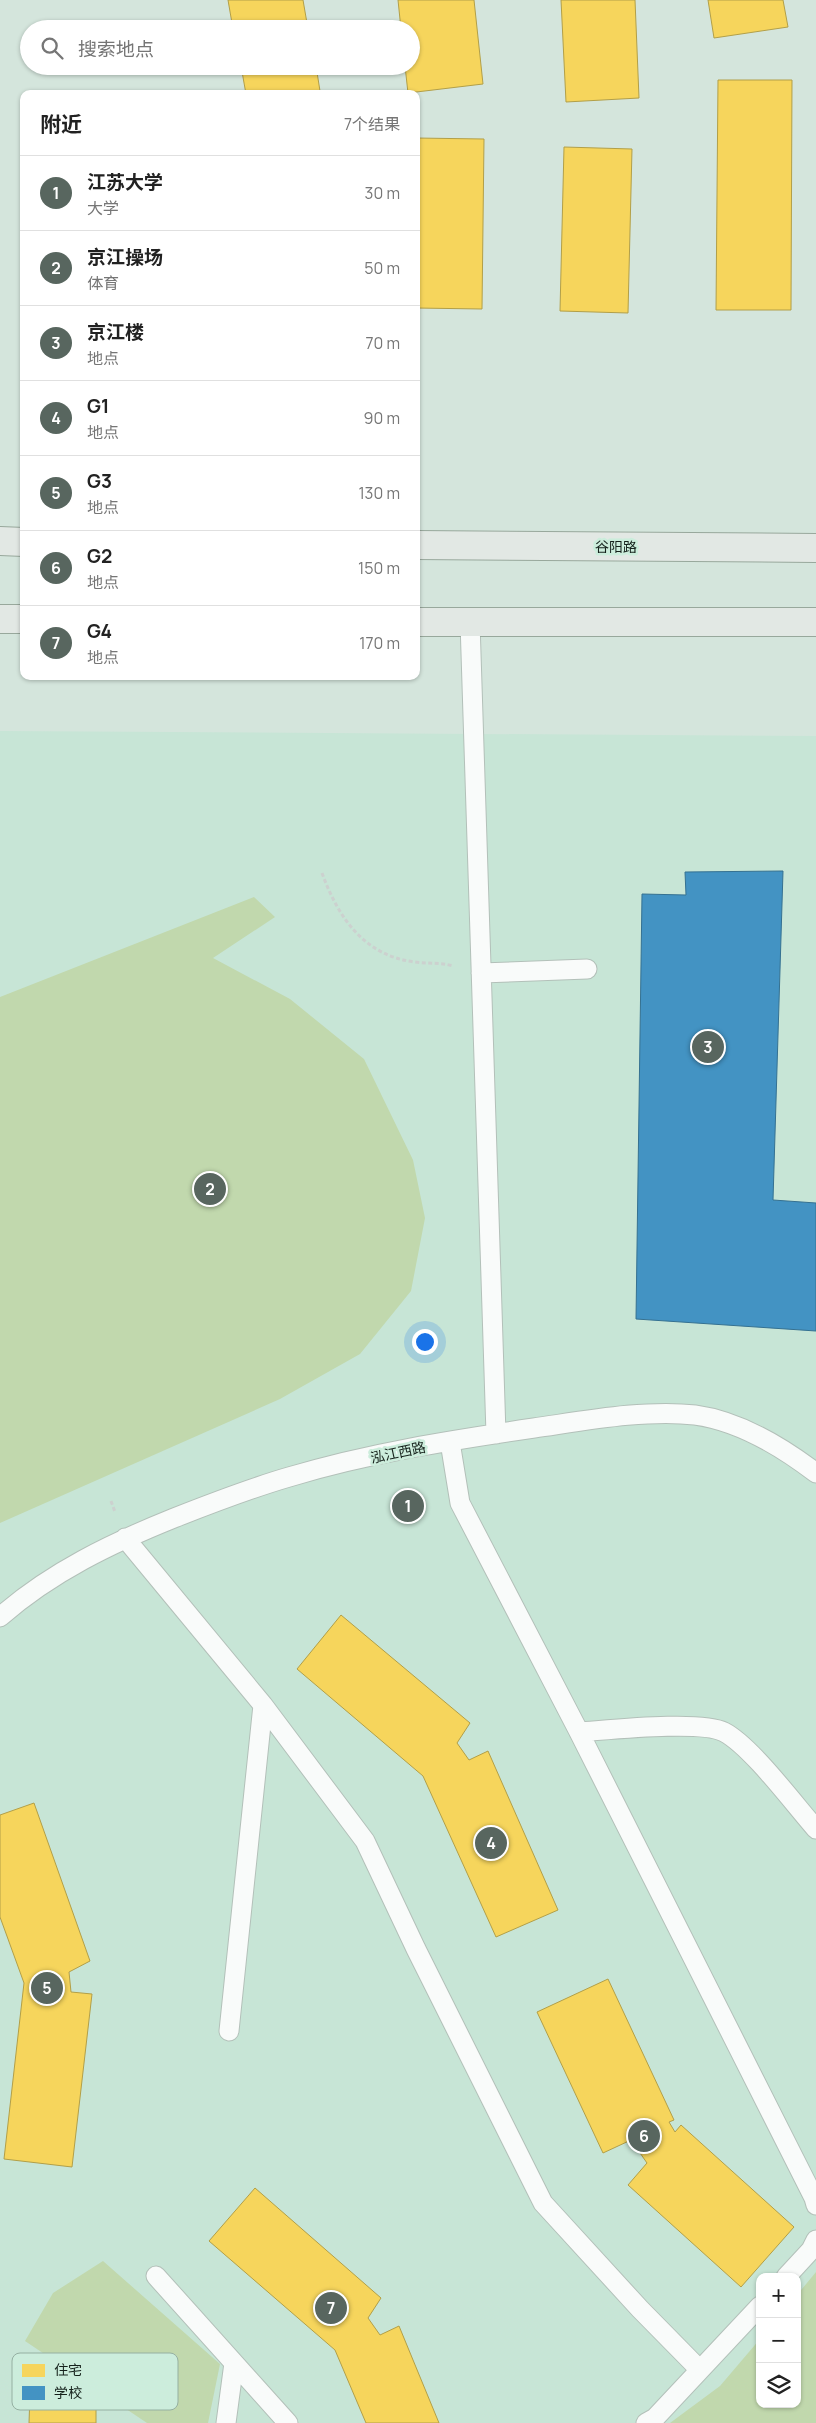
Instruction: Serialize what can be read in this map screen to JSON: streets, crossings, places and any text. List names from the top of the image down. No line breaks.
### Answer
{"streets":{"main road":["谷阳路"],"lane":["泓江西路"]},"legend":["住宅","学校"],"page":{"search":"搜索地点","heading":["附近","7个结果"],"list":[{"mark":"1","name":"江苏大学","note":"大学","value":"30 m"},{"mark":"2","name":"京江操场","note":"体育","value":"50 m"},{"mark":"3","name":"京江楼","note":"地点","value":"70 m"},{"mark":"4","name":"G1","note":"地点","value":"90 m"},{"mark":"5","name":"G3","note":"地点","value":"130 m"},{"mark":"6","name":"G2","note":"地点","value":"150 m"},{"mark":"7","name":"G4","note":"地点","value":"170 m"}],"pins":["3","2","1","4","5","6","7"],"map_buttons":["+","−"]}}
